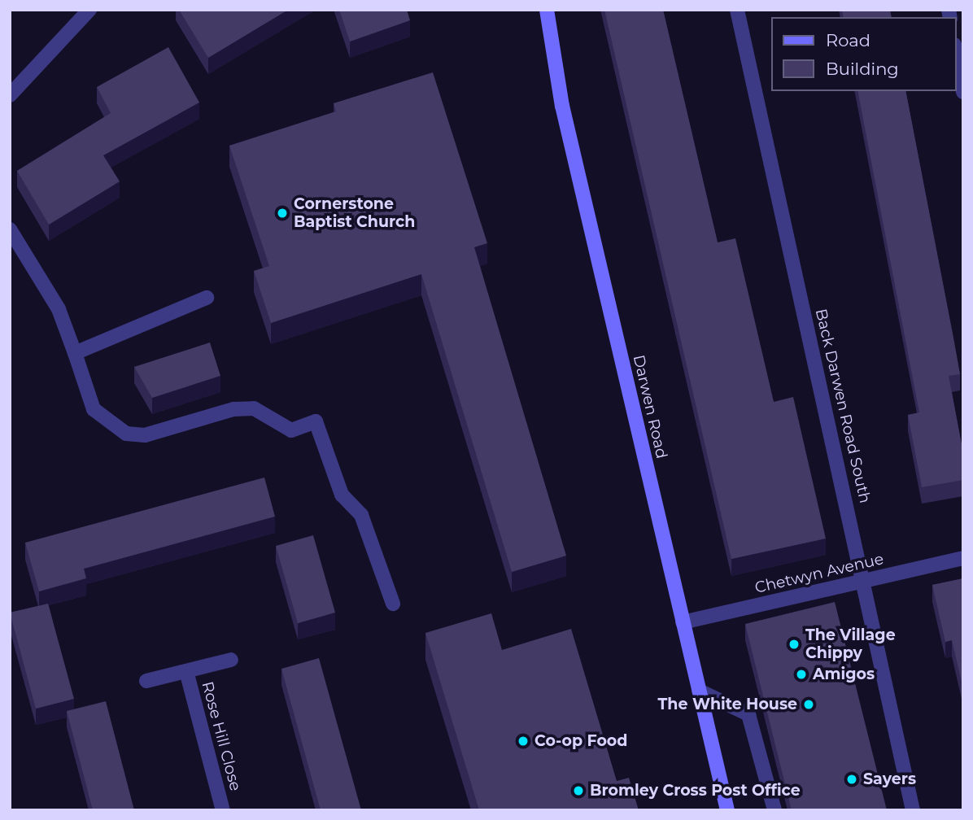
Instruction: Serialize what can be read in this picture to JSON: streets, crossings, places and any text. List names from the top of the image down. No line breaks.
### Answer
{"streets":{"main road":["Darwen Road"],"street":["Back Darwen Road South","Chetwyn Avenue","Rose Hill Close"]},"crossings":[["Back Darwen Road South","Chetwyn Avenue"],["Darwen Road","Chetwyn Avenue"]],"places":["Cornerstone Baptist Church","The Village Chippy","Amigos","The White House","Co-op Food","Sayers","Bromley Cross Post Office"],"legend":["Road","Building"]}
